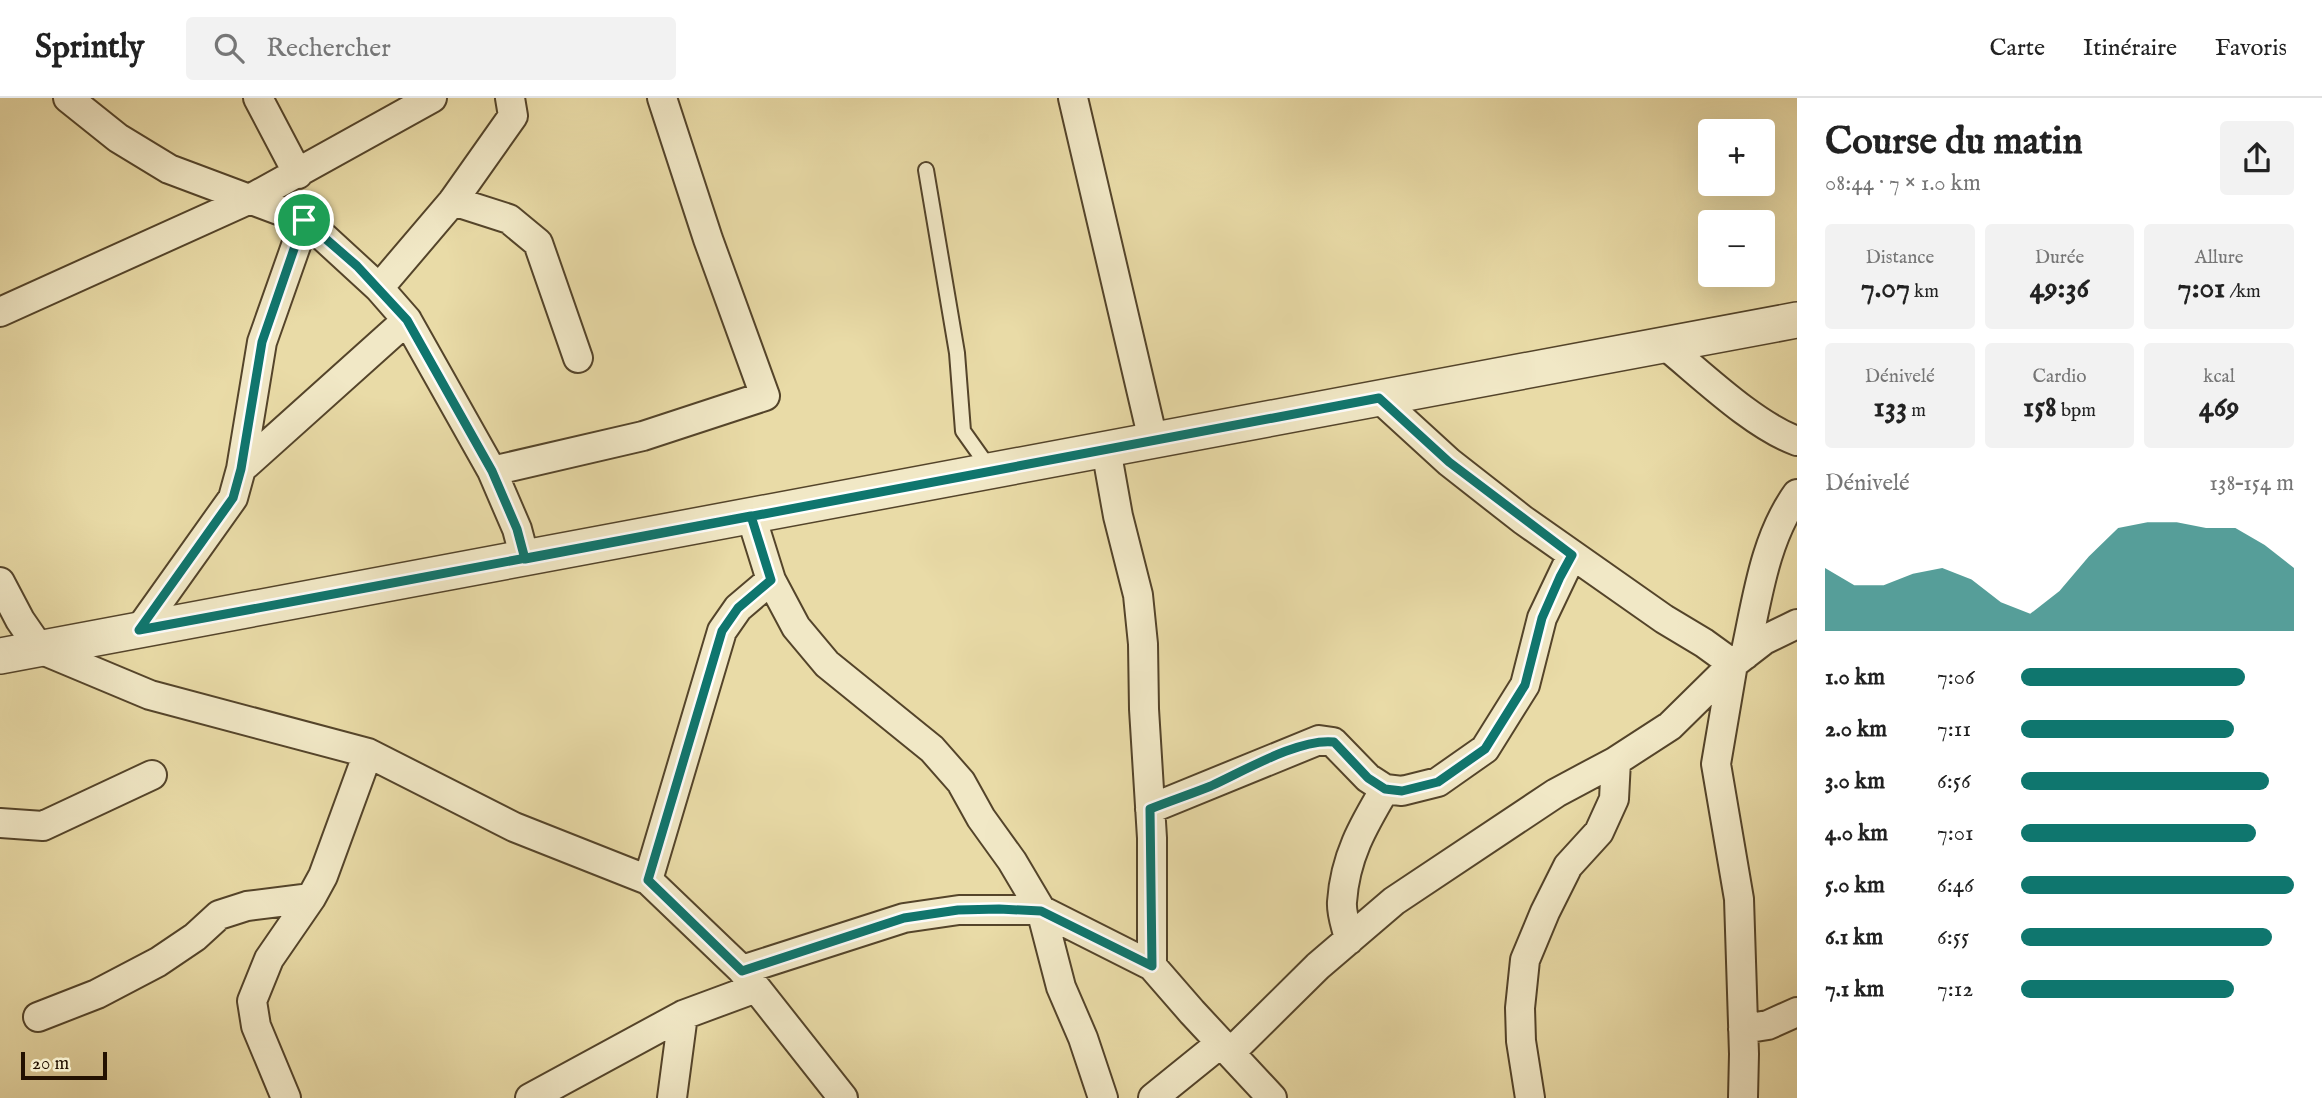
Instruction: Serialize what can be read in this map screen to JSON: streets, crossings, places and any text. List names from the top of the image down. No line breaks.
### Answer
{"scale_bar":"20 m","page":{"header":"Sprintly","search":"Rechercher","nav":["Carte","Itinéraire","Favoris"],"heading":["Course du matin","08:44 · 7 × 1.0 km"],"map_buttons":["+","−"],"stats":[["Distance","7.07 km"],["Durée","49:36"],["Allure","7:01 /km"],["Dénivelé","133 m"],["Cardio","158 bpm"],["kcal","469"]],"chart":["Dénivelé","138–154 m"],"list":[{"name":"1.0 km","note":"7:06"},{"name":"2.0 km","note":"7:11"},{"name":"3.0 km","note":"6:56"},{"name":"4.0 km","note":"7:01"},{"name":"5.0 km","note":"6:46"},{"name":"6.1 km","note":"6:55"},{"name":"7.1 km","note":"7:12"}],"scale":"20 m"}}
